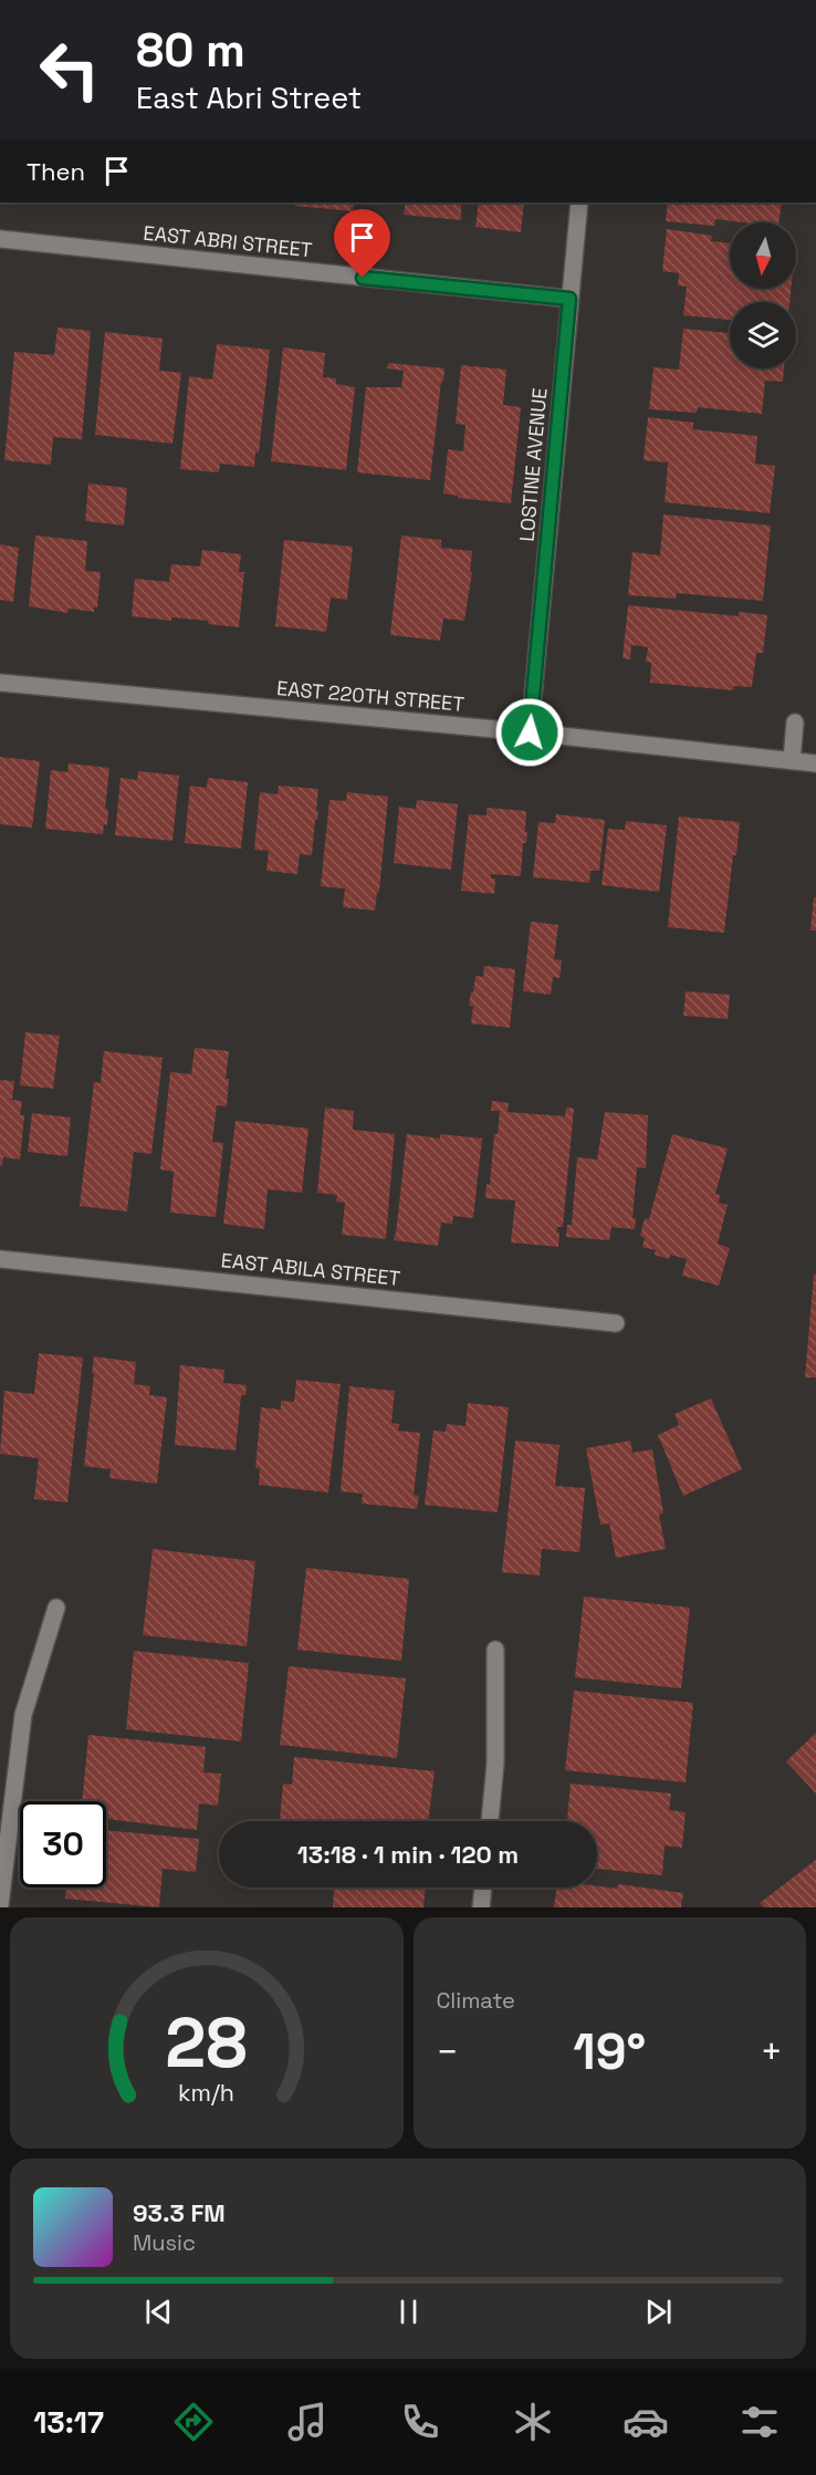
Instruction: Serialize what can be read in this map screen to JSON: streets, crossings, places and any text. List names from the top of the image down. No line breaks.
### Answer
{"streets":{"street":["EAST ABRI STREET","LOSTINE AVENUE","EAST 220TH STREET","EAST ABILA STREET"]},"crossings":[["EAST ABRI STREET","LOSTINE AVENUE"],["LOSTINE AVENUE","EAST 220TH STREET"]],"north":"bottom","page":{"turn":["80 m","East Abri Street"],"then":"Then","limit":"30","trip":"13:18 · 1 min · 120 m","tile":"Climate","heat":["−","19°","+"],"song":["93.3 FM","Music"],"tabs":"13:17","gauge":["28","km/h"]}}
